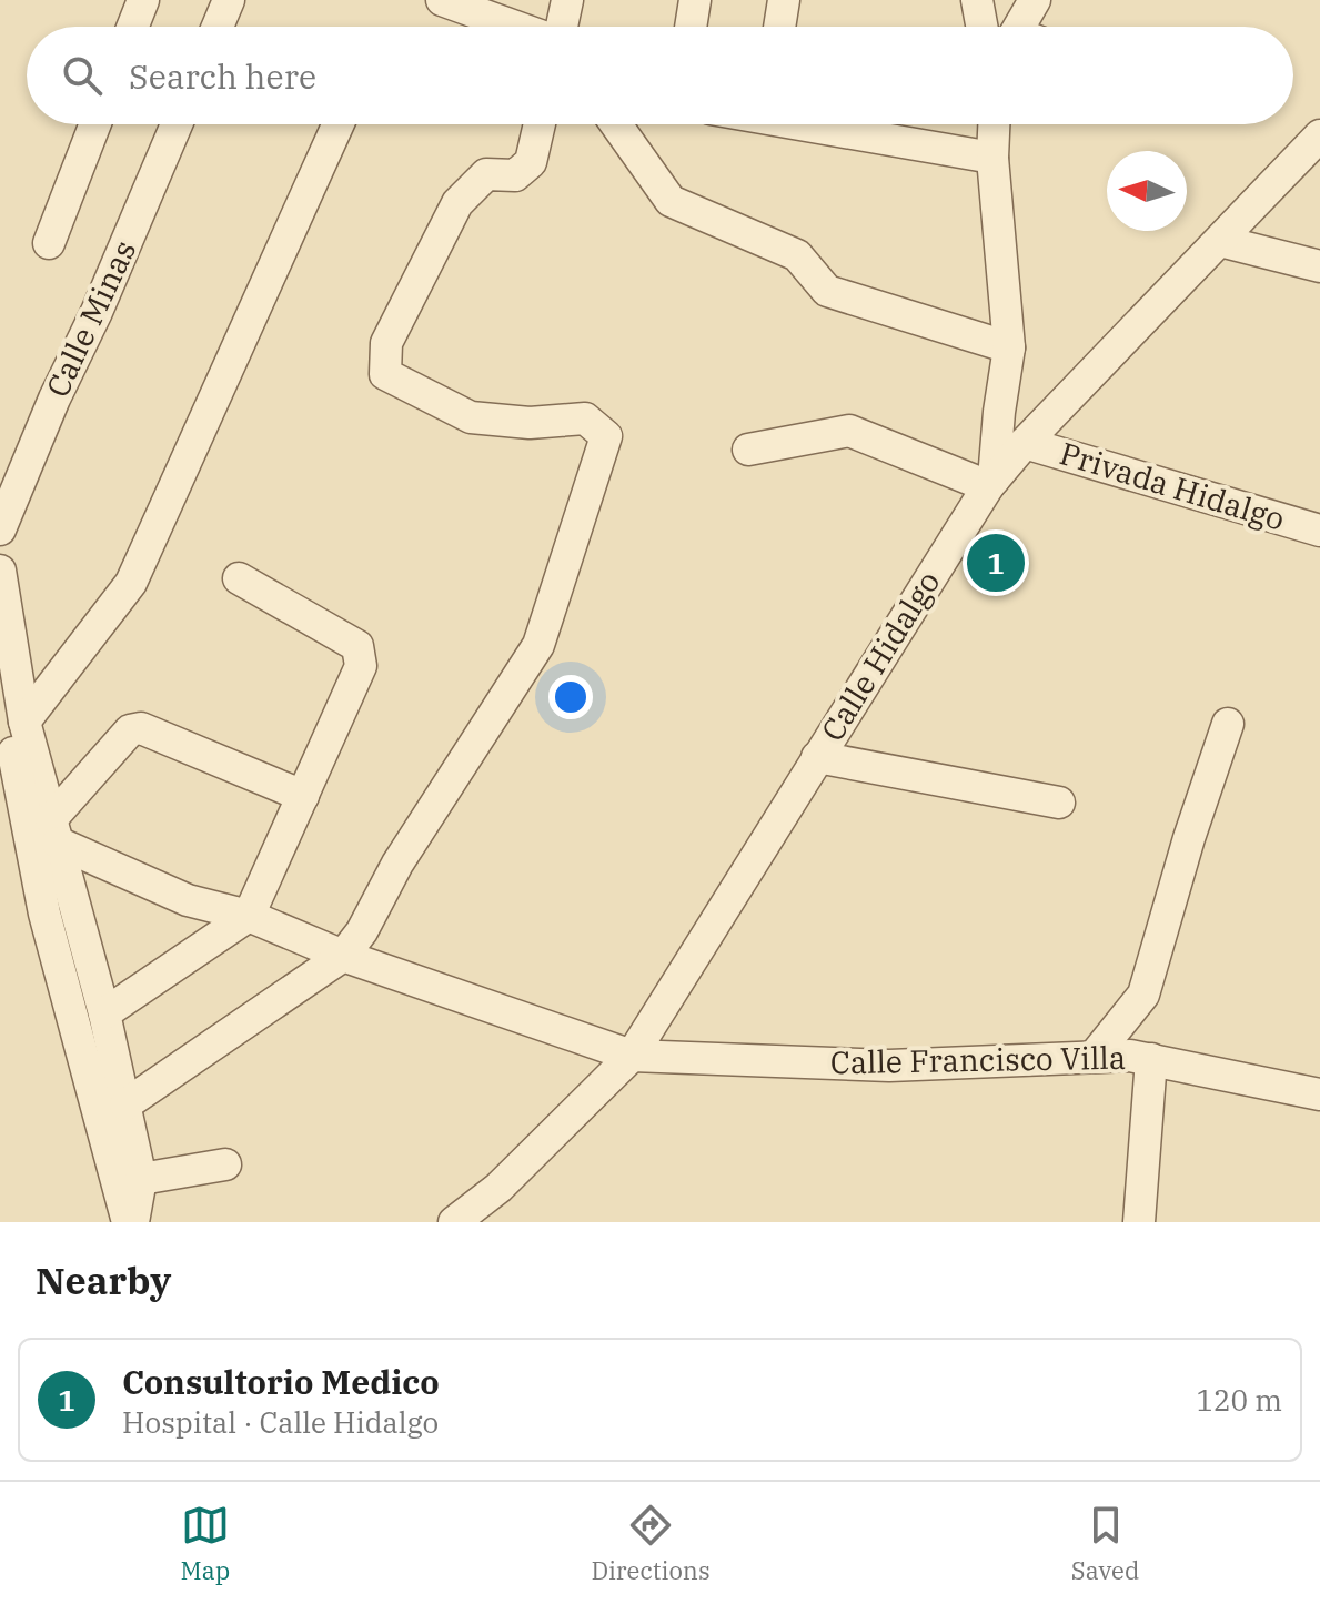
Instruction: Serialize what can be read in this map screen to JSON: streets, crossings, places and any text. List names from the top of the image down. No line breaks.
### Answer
{"streets":{"street":["Calle Minas","Privada Hidalgo","Calle Hidalgo","Calle Francisco Villa"]},"crossings":[["Privada Hidalgo","Calle Hidalgo"],["Calle Hidalgo","Calle Francisco Villa"]],"north":"left","page":{"search":"Search here","pins":"1","heading":"Nearby","list":[{"mark":"1","name":"Consultorio Medico","note":"Hospital · Calle Hidalgo","value":"120 m"}],"nav":["Map","Directions","Saved"]}}
